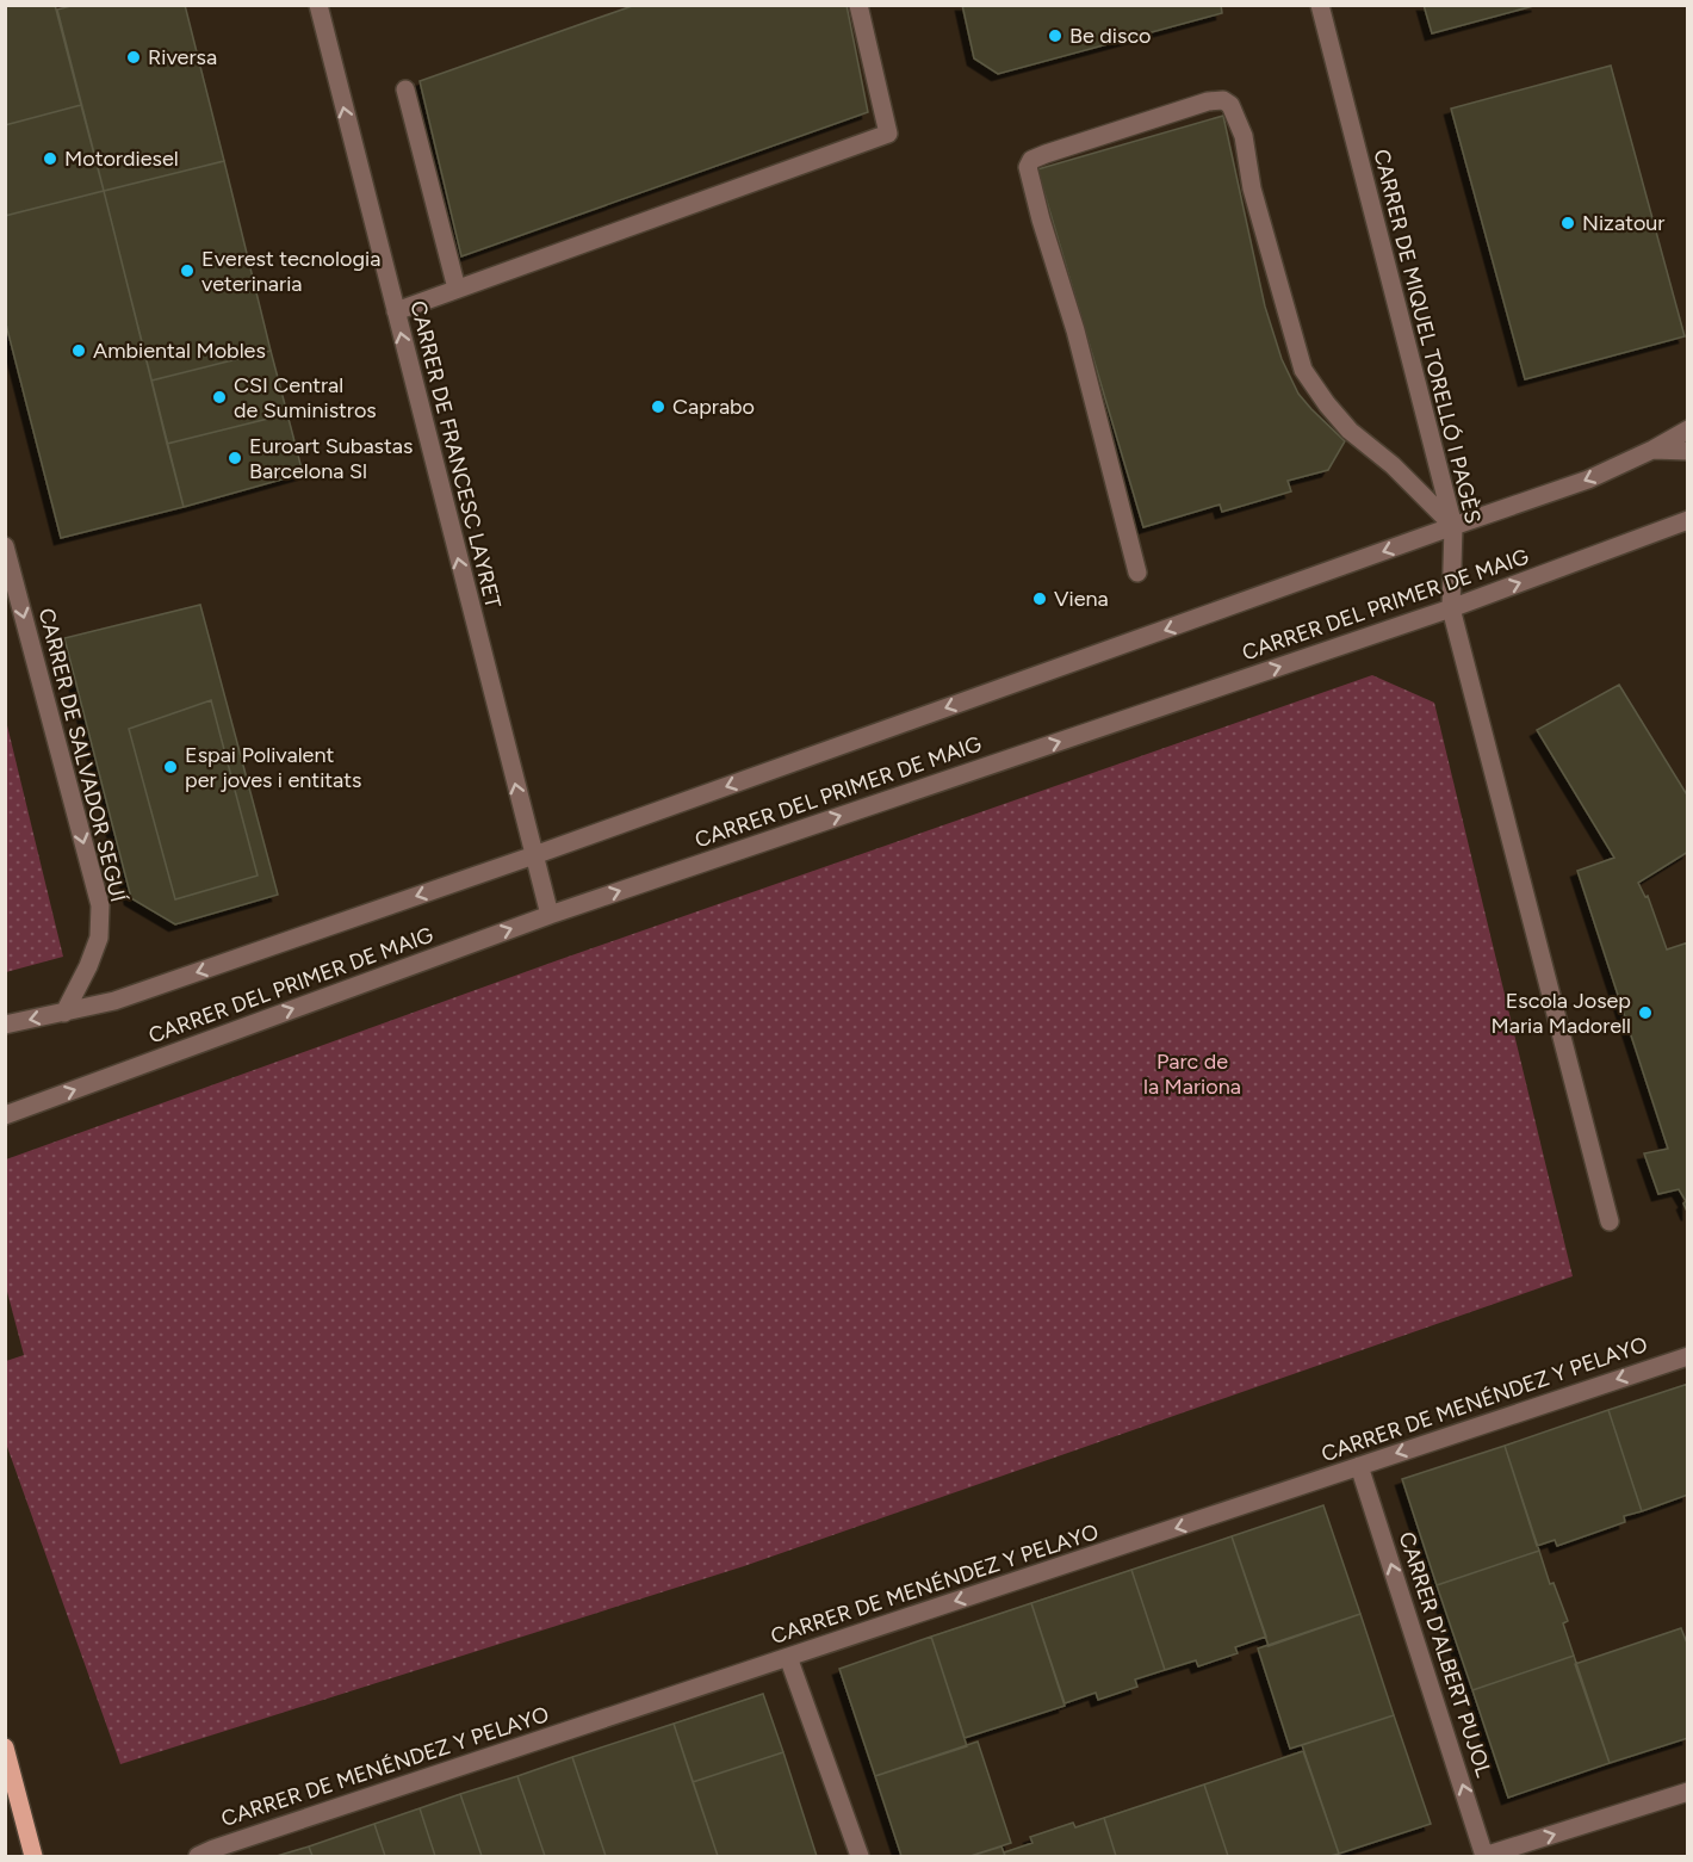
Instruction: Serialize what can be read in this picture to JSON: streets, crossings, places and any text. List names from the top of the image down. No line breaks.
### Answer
{"streets":{"street":["CARRER DE MIQUEL TORELLÓ I PAGÈS","CARRER DE FRANCESC LAYRET","CARRER DEL PRIMER DE MAIG","CARRER DE SALVADOR SEGUÍ","CARRER DE MENÉNDEZ Y PELAYO","CARRER D'ALBERT PUJOL"]},"crossings":[["CARRER DE MIQUEL TORELLÓ I PAGÈS","CARRER DEL PRIMER DE MAIG"],["CARRER DE FRANCESC LAYRET","CARRER DEL PRIMER DE MAIG"],["CARRER DEL PRIMER DE MAIG","CARRER DE SALVADOR SEGUÍ"],["CARRER DE MENÉNDEZ Y PELAYO","CARRER D'ALBERT PUJOL"]],"one_way":["CARRER DE FRANCESC LAYRET","CARRER DE SALVADOR SEGUÍ","CARRER DE MENÉNDEZ Y PELAYO","CARRER D'ALBERT PUJOL"],"parks":["Parc de la Mariona"],"places":["Be disco","Riversa","Motordiesel","Nizatour","Everest tecnologia veterinaria","Ambiental Mobles","CSI Central de Suministros","Caprabo","Euroart Subastas Barcelona Sl","Viena","Espai Polivalent per joves i entitats","Escola Josep Maria Madorell"]}
